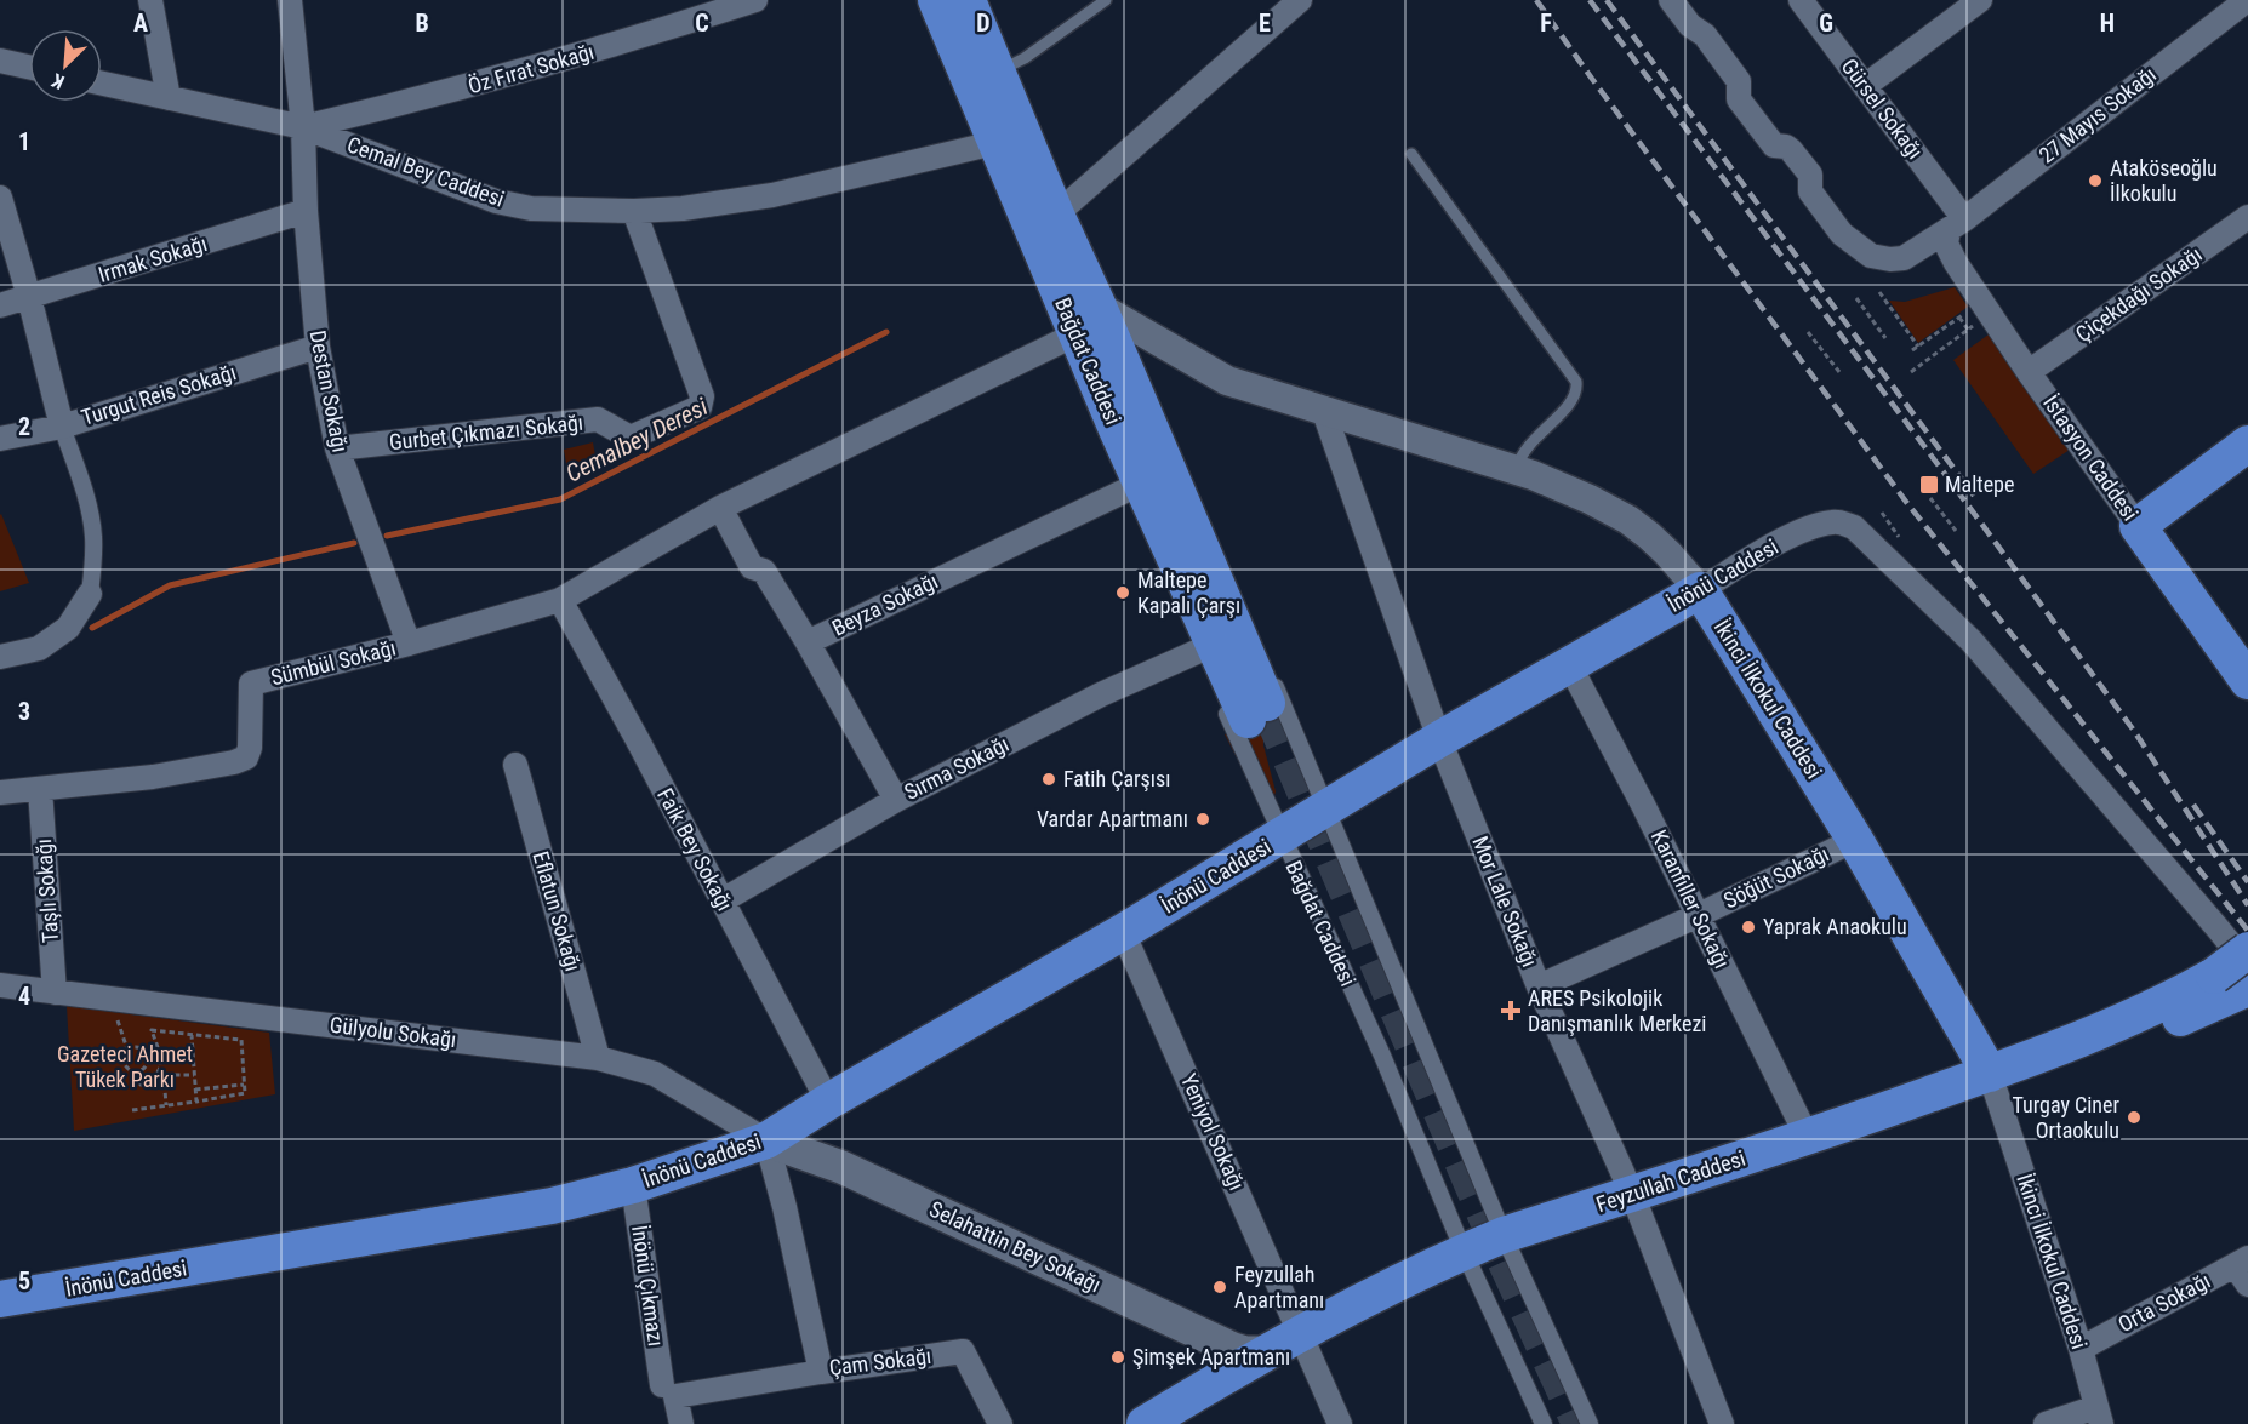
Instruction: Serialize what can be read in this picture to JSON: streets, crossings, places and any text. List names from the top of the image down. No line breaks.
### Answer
{"streets":{"main road":["Bağdat Caddesi","İstasyon Caddesi","İnönü Caddesi","İkinci İlkokul Caddesi","Feyzullah Caddesi","Selahattin Bey Sokağı"],"street":["Öz Fırat Sokağı","Gürsel Sokağı","27 Mayıs Sokağı","Cemal Bey Caddesi","Irmak Sokağı","Çiçekdağı Sokağı","Destan Sokağı","Turgut Reis Sokağı","Gurbet Çıkmazı Sokağı","Beyza Sokağı","Sümbül Sokağı","Sırma Sokağı","Faik Bey Sokağı","Söğüt Sokağı","Taşlı Sokağı","Karanfiller Sokağı","Mor Lale Sokağı","Eflatun Sokağı","Gülyolu Sokağı","Yeniyol Sokağı","İnönü Çıkmazı","Orta Sokağı","Çam Sokağı"]},"crossings":[["Öz Fırat Sokağı","Cemal Bey Caddesi"],["Öz Fırat Sokağı","Destan Sokağı"],["Gürsel Sokağı","27 Mayıs Sokağı"],["Gürsel Sokağı","İstasyon Caddesi"],["27 Mayıs Sokağı","İstasyon Caddesi"],["Cemal Bey Caddesi","Bağdat Caddesi"],["Cemal Bey Caddesi","Destan Sokağı"],["Cemal Bey Caddesi","Gurbet Çıkmazı Sokağı"],["Irmak Sokağı","Destan Sokağı"],["Çiçekdağı Sokağı","İstasyon Caddesi"],["Bağdat Caddesi","İnönü Caddesi"],["Bağdat Caddesi","Beyza Sokağı"],["Bağdat Caddesi","Sümbül Sokağı"],["Bağdat Caddesi","İkinci İlkokul Caddesi"],["Bağdat Caddesi","Sırma Sokağı"],["Bağdat Caddesi","Feyzullah Caddesi"],["Destan Sokağı","Turgut Reis Sokağı"],["Destan Sokağı","Gurbet Çıkmazı Sokağı"],["Destan Sokağı","Sümbül Sokağı"],["İnönü Caddesi","İkinci İlkokul Caddesi"],["İnönü Caddesi","Faik Bey Sokağı"],["İnönü Caddesi","Karanfiller Sokağı"],["İnönü Caddesi","Mor Lale Sokağı"],["İnönü Caddesi","Gülyolu Sokağı"],["İnönü Caddesi","Yeniyol Sokağı"],["İnönü Caddesi","Feyzullah Caddesi"],["İnönü Caddesi","Selahattin Bey Sokağı"],["İnönü Caddesi","İnönü Çıkmazı"],["İnönü Caddesi","Çam Sokağı"],["Beyza Sokağı","Sırma Sokağı"],["Sümbül Sokağı","Faik Bey Sokağı"],["Sümbül Sokağı","Taşlı Sokağı"],["İkinci İlkokul Caddesi","Söğüt Sokağı"],["İkinci İlkokul Caddesi","Mor Lale Sokağı"],["İkinci İlkokul Caddesi","Feyzullah Caddesi"],["İkinci İlkokul Caddesi","Orta Sokağı"],["Sırma Sokağı","Faik Bey Sokağı"],["Söğüt Sokağı","Karanfiller Sokağı"],["Söğüt Sokağı","Mor Lale Sokağı"],["Taşlı Sokağı","Gülyolu Sokağı"],["Karanfiller Sokağı","Feyzullah Caddesi"],["Mor Lale Sokağı","Feyzullah Caddesi"],["Eflatun Sokağı","Gülyolu Sokağı"],["Gülyolu Sokağı","Selahattin Bey Sokağı"],["Gülyolu Sokağı","Çam Sokağı"],["Yeniyol Sokağı","Feyzullah Caddesi"],["Feyzullah Caddesi","Selahattin Bey Sokağı"],["Selahattin Bey Sokağı","Çam Sokağı"]],"water":["Cemalbey Deresi"],"parks":["Gazeteci Ahmet Tükek Parkı"],"places":{"other":["Ataköseoğlu İlkokulu","Maltepe Kapalı Çarşı","Fatih Çarşısı","Vardar Apartmanı","Yaprak Anaokulu","Turgay Ciner Ortaokulu","Feyzullah Apartmanı","Şimşek Apartmanı"],"transit":["Maltepe"],"health":["ARES Psikolojik Danışmanlık Merkezi"]},"north":"bottom left","grid":{"columns":["A","B","C","D","E","F","G","H"],"rows":["1","2","3","4","5"]}}
